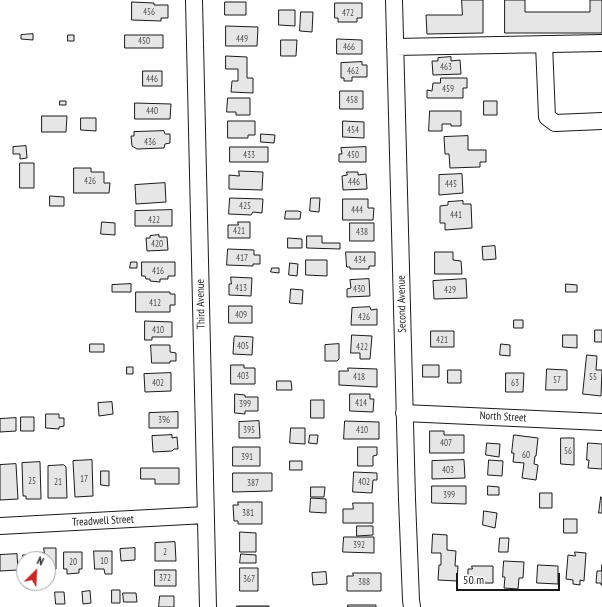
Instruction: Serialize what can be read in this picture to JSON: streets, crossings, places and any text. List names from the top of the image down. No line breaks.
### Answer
{"streets":{"street":["Third Avenue","Second Avenue","North Street","Treadwell Street"]},"crossings":[["Third Avenue","Treadwell Street"],["Second Avenue","North Street"]],"house_numbers":["456","472","449","450","466","463","462","446","459","458","440","454","436","433","450","426","446","445","425","444","441","422","421","438","420","417","434","416","413","430","429","412","409","426","410","421","405","422","403","418","55","57","402","63","414","399","396","395","410","407","56","60","391","403","17","25","21","402","387","399","381","392","2","10","20","372","367","388"],"scale_bar":"50 m","north":"top right"}
